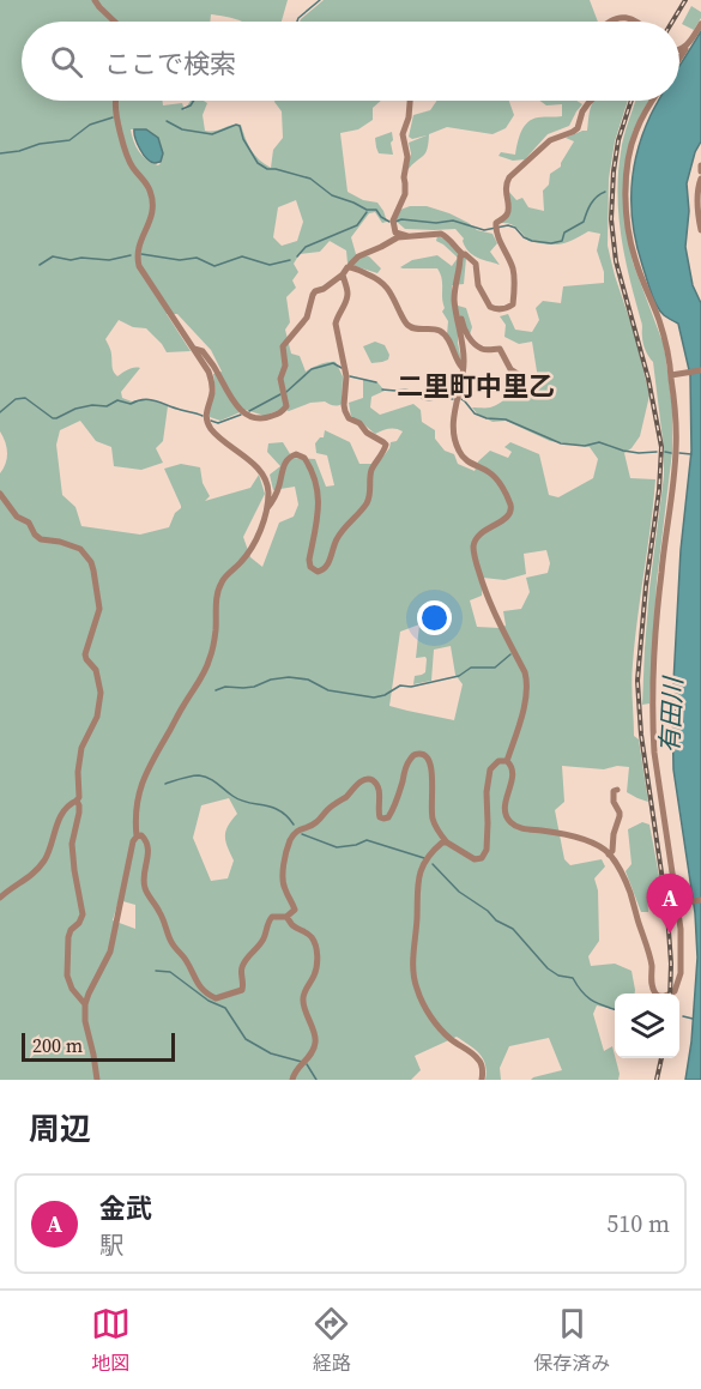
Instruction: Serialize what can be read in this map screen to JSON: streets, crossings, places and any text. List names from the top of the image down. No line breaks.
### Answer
{"districts":["二里町中里乙"],"water":["有田川"],"scale_bar":"200 m","page":{"search":"ここで検索","pins":"A","scale":"200 m","heading":"周辺","list":[{"mark":"A","name":"金武","note":"駅","value":"510 m"}],"nav":["地図","経路","保存済み"]}}
